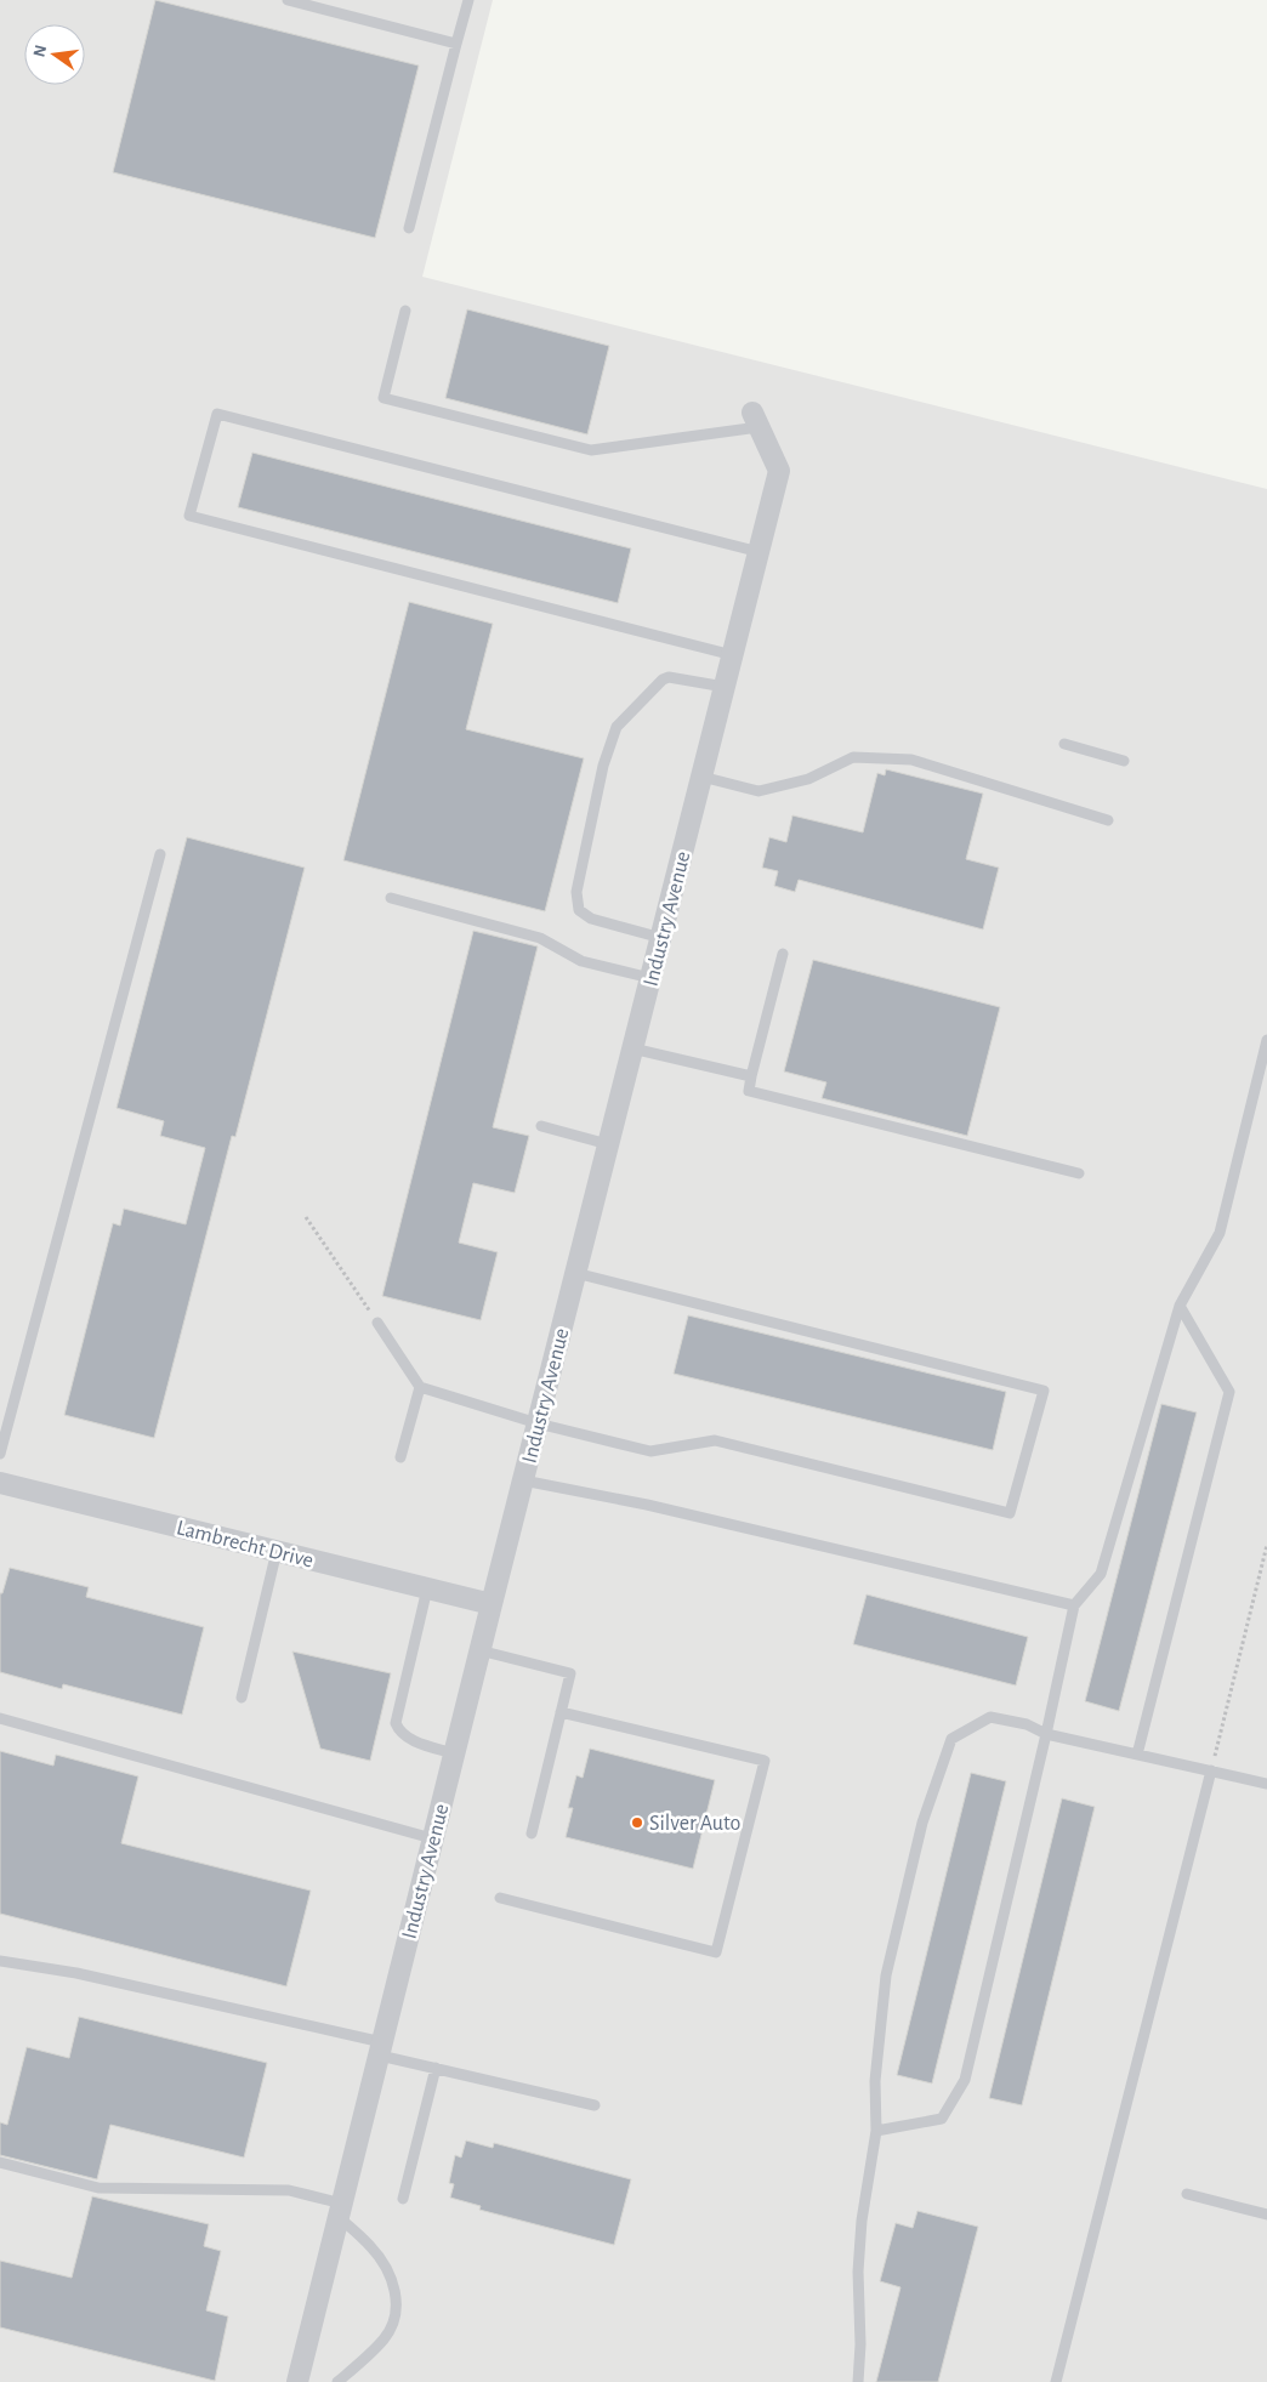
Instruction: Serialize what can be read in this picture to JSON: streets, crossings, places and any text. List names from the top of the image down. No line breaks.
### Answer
{"streets":{"street":["Industry Avenue","Lambrecht Drive"]},"crossings":[["Industry Avenue","Lambrecht Drive"]],"places":["Silver Auto"],"north":"left"}
